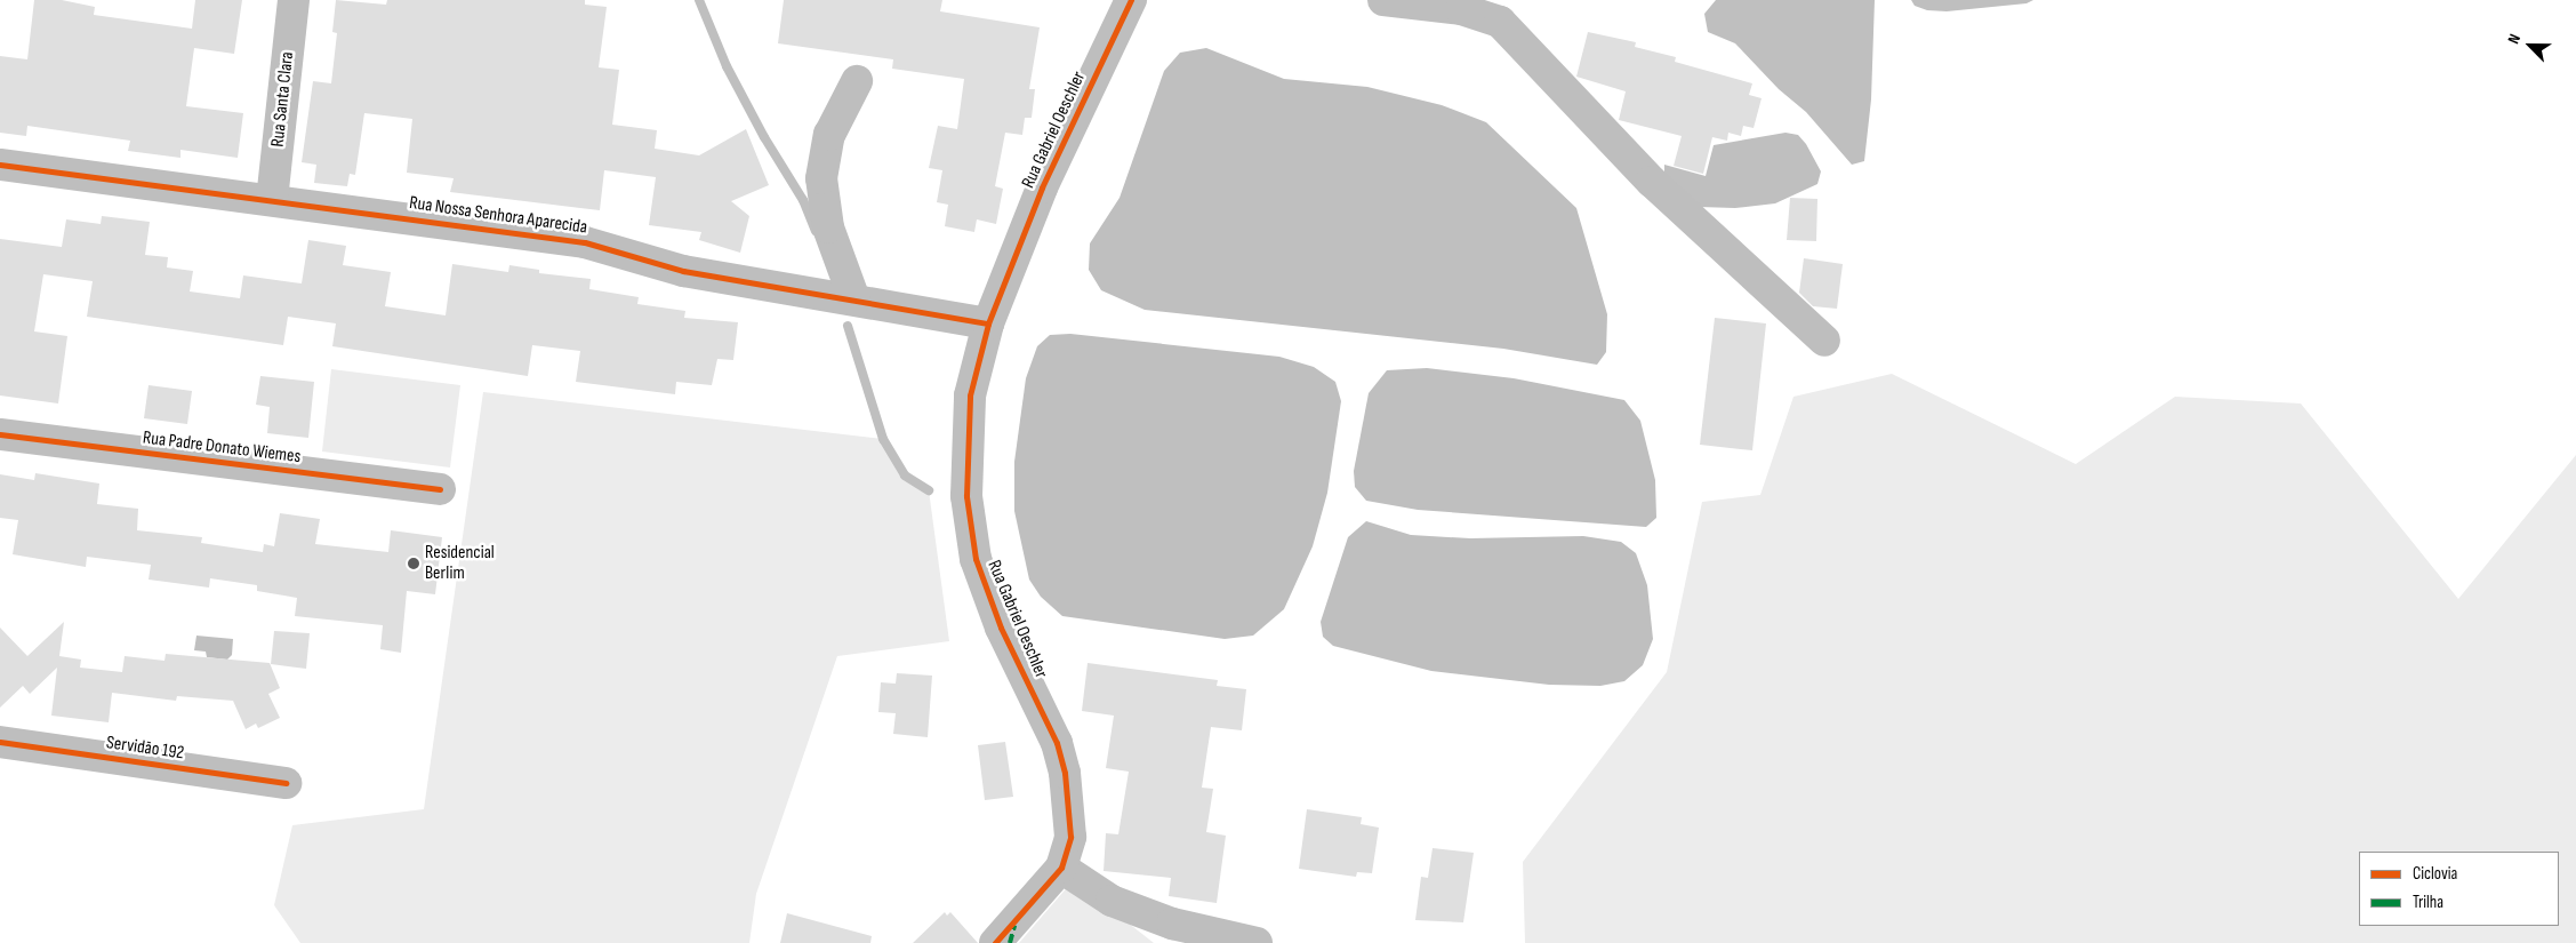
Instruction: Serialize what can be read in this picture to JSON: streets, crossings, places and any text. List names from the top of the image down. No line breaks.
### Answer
{"streets":{"street":["Rua Santa Clara","Rua Gabriel Oeschler","Rua Nossa Senhora Aparecida","Rua Padre Donato Wiemes","Servidão 192"]},"crossings":[["Rua Santa Clara","Rua Nossa Senhora Aparecida"],["Rua Gabriel Oeschler","Rua Nossa Senhora Aparecida"]],"places":["Residencial Berlim"],"legend":["Ciclovia","Trilha"],"north":"top left"}
